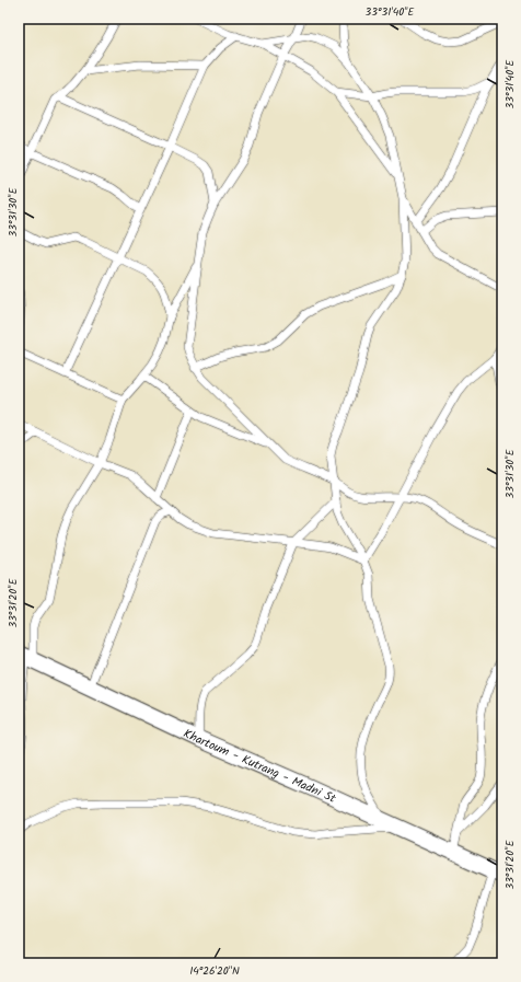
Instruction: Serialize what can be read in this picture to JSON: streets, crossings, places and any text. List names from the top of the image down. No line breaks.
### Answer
{"streets":{"highway":["Khartoum - Kutrang - Madni St"]},"coordinates":["33°31'40\"E","33°31'30\"E","33°31'20\"E","14°26'20\"N"]}
